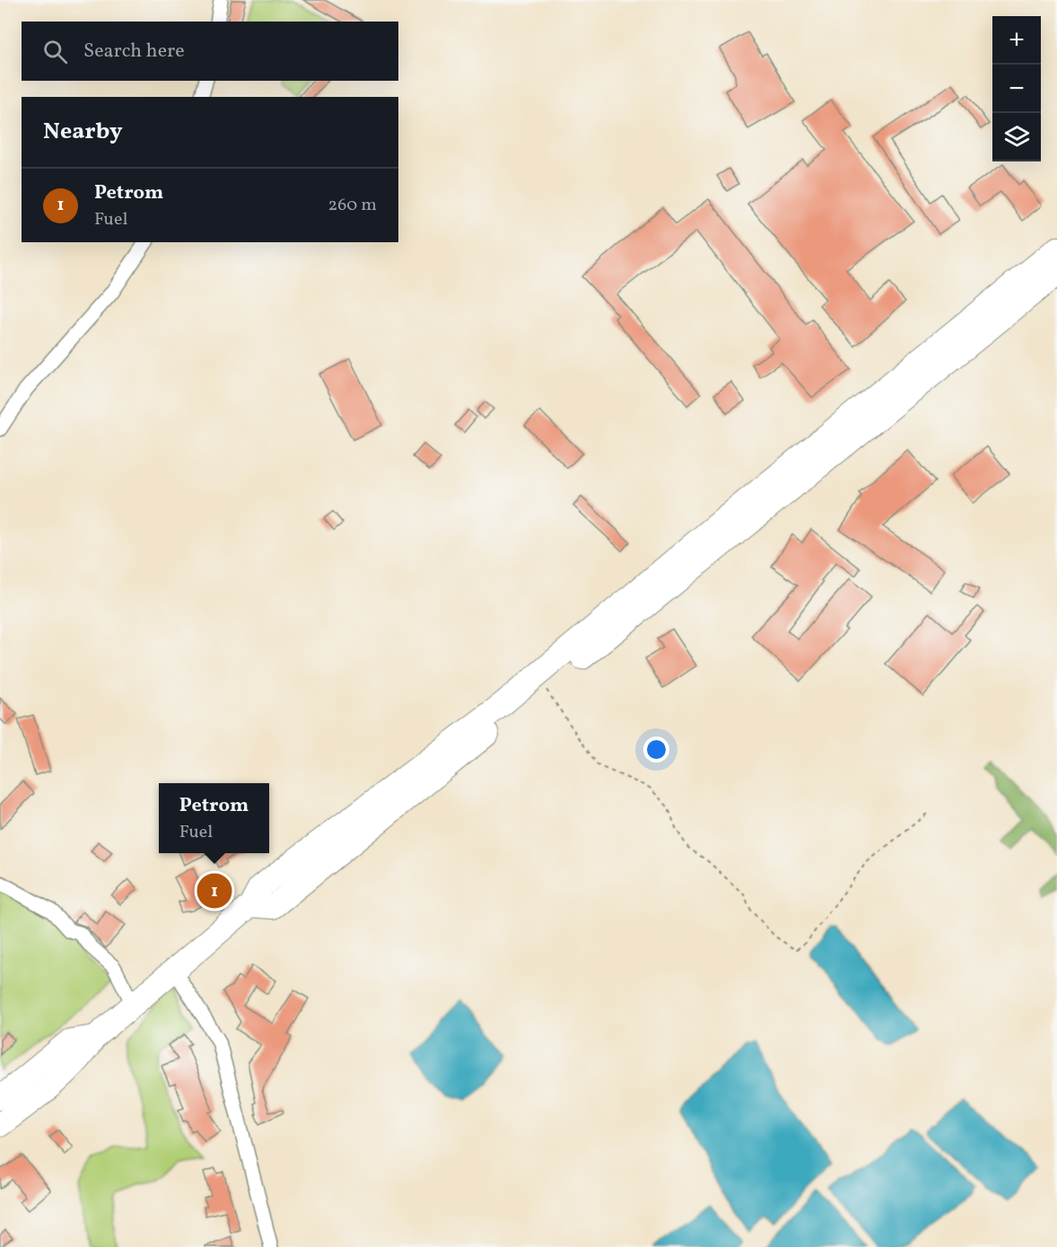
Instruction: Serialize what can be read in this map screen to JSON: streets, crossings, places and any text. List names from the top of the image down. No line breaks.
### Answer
{"page":{"map_buttons":["+","−"],"search":"Search here","heading":"Nearby","list":[{"mark":"1","name":"Petrom","note":"Fuel","value":"260 m"}],"popup":["Petrom","Fuel"],"pins":"1"}}
